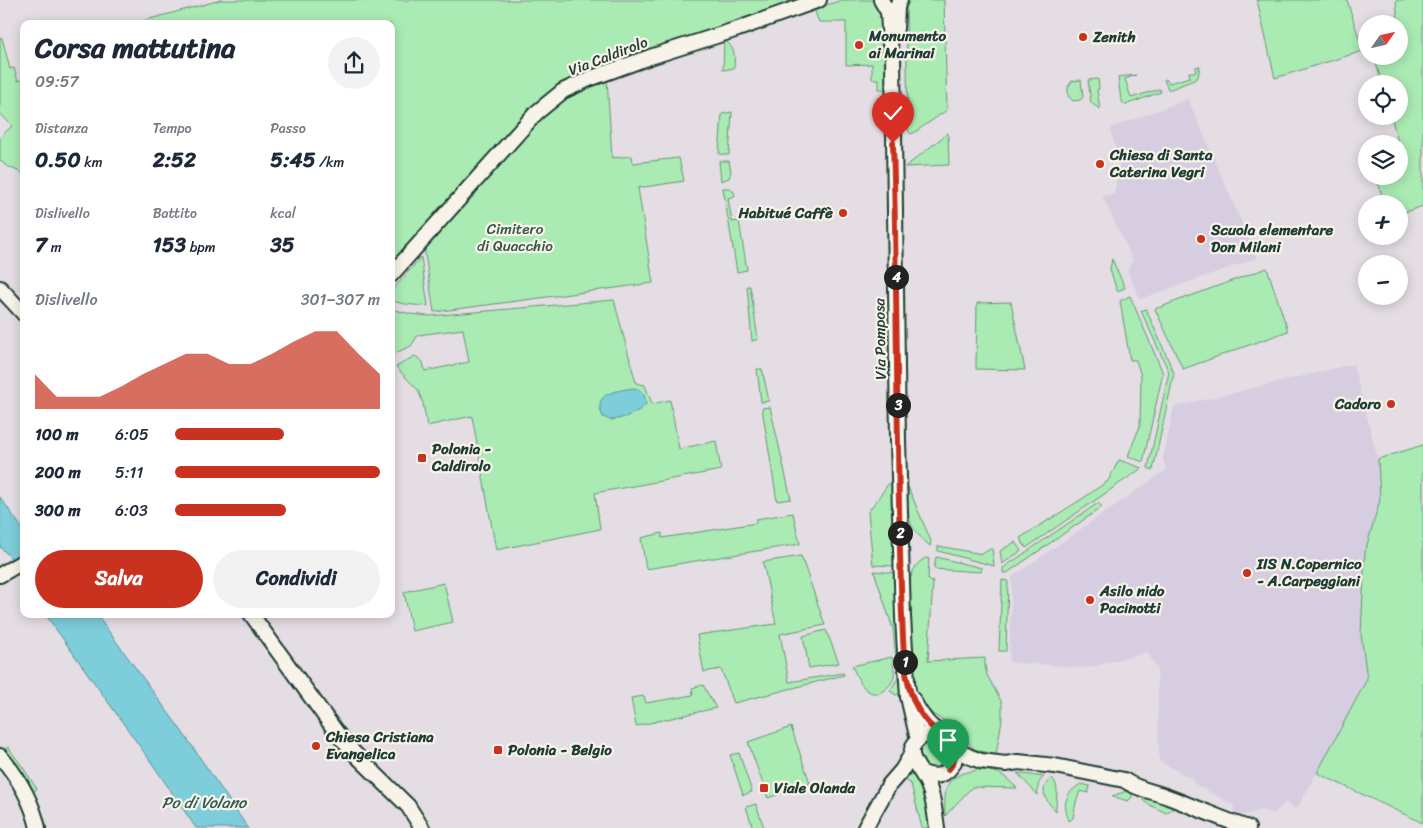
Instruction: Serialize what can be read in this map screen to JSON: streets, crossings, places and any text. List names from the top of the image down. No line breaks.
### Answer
{"streets":{"main road":["Via Caldirolo","Via Pomposa"]},"water":["Po di Volano"],"parks":["Cimitero di Quacchio"],"places":{"other":["Zenith","Monumento ai Marinai","Chiesa di Santa Caterina Vegri","Habitué Caffè","Scuola elementare Don Milani","Cadoro","IIS N.Copernico - A.Carpeggiani","Asilo nido Pacinotti","Chiesa Cristiana Evangelica"],"transit":["Polonia - Caldirolo","Polonia - Belgio","Viale Olanda"]},"north":"top right","page":{"map_buttons":["+","−"],"heading":["Corsa mattutina","09:57"],"stats":[["Distanza","0.50 km"],["Tempo","2:52"],["Passo","5:45 /km"],["Dislivello","7 m"],["Battito","153 bpm"],["kcal","35"]],"pins":["4","3","2","1"],"chart":["Dislivello","301–307 m"],"list":[{"name":"100 m","note":"6:05"},{"name":"200 m","note":"5:11"},{"name":"300 m","note":"6:03"}],"buttons":["Salva","Condividi"]}}
